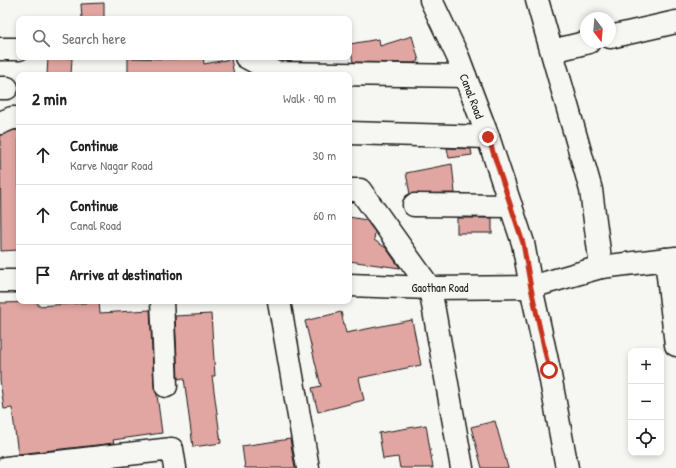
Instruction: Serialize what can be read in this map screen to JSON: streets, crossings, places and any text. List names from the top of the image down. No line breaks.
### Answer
{"streets":{"street":["Canal Road","Gaothan Road"]},"crossings":[["Canal Road","Gaothan Road"]],"north":"bottom","page":{"search":"Search here","heading":["2 min","Walk · 90 m"],"list":[["Continue","Karve Nagar Road","30 m"],["Continue","Canal Road","60 m"],"Arrive at destination"],"map_buttons":["+","−"]}}
